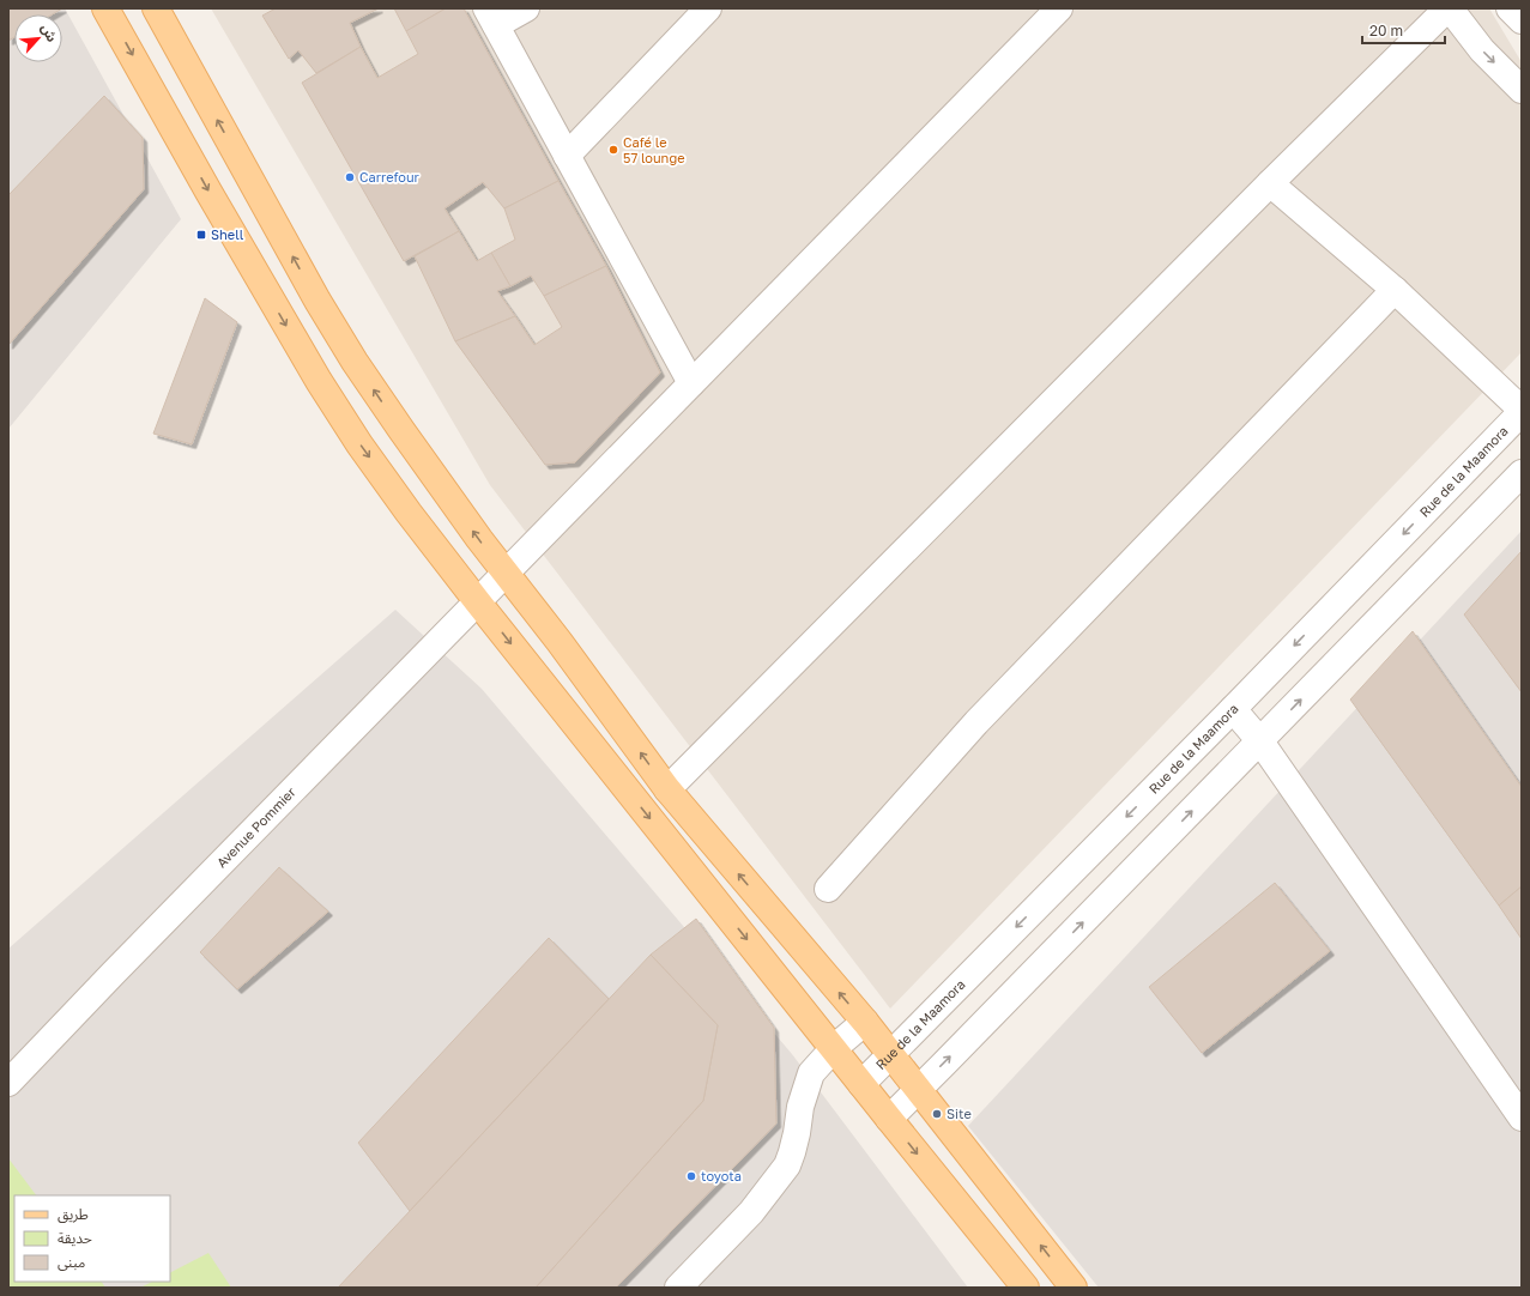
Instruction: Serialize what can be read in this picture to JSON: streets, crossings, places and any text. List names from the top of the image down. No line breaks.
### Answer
{"streets":{"street":["Rue de la Maamora","Avenue Pommier"]},"places":{"other":["Café le 57 lounge","Carrefour","Site","toyota"],"transit":["Shell"]},"legend":["طريق","حديقة","مبنى"],"scale_bar":"20 m","north":"top right"}
